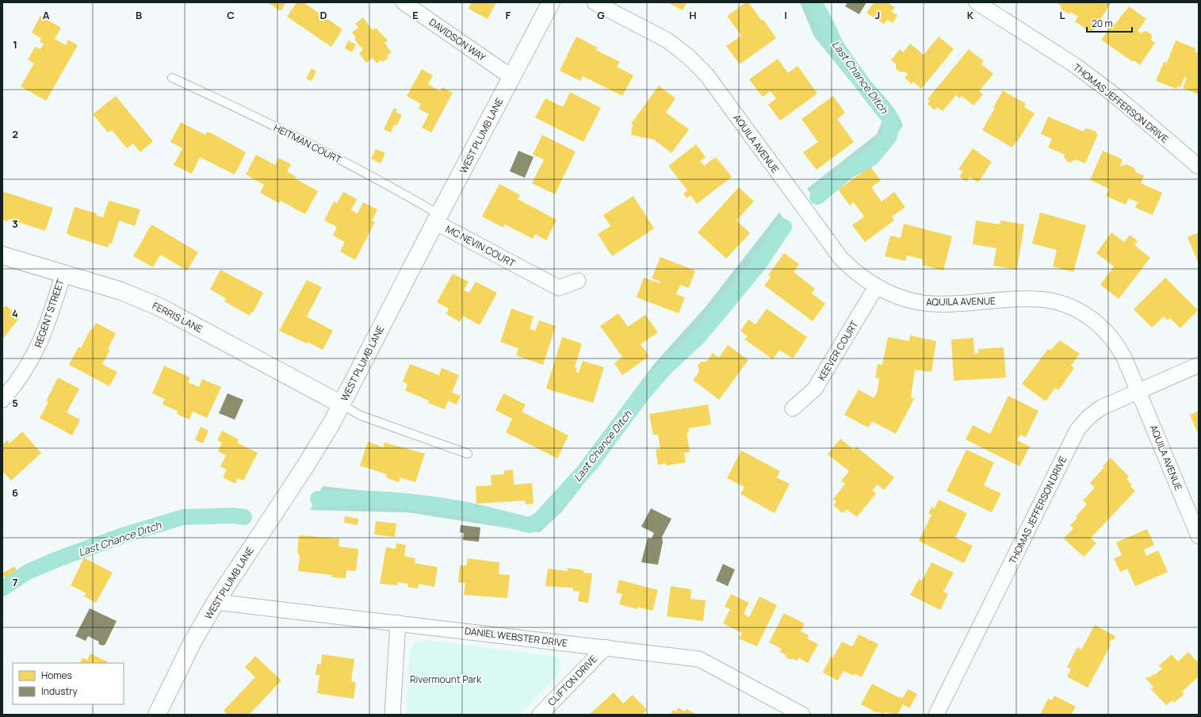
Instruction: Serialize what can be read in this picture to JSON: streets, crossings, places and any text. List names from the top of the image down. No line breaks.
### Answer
{"streets":{"main road":["WEST PLUMB LANE","FERRIS LANE"],"street":["DAVIDSON WAY","THOMAS JEFFERSON DRIVE","AQUILA AVENUE","MC NEVIN COURT","REGENT STREET","KEEVER COURT","DANIEL WEBSTER DRIVE","CLIFTON DRIVE"],"lane":["HEITMAN COURT"]},"crossings":[["DAVIDSON WAY","WEST PLUMB LANE"],["THOMAS JEFFERSON DRIVE","AQUILA AVENUE"],["WEST PLUMB LANE","HEITMAN COURT"],["WEST PLUMB LANE","MC NEVIN COURT"],["WEST PLUMB LANE","FERRIS LANE"],["WEST PLUMB LANE","DANIEL WEBSTER DRIVE"],["HEITMAN COURT","MC NEVIN COURT"],["AQUILA AVENUE","KEEVER COURT"],["REGENT STREET","FERRIS LANE"],["DANIEL WEBSTER DRIVE","CLIFTON DRIVE"]],"water":["Last Chance Ditch"],"parks":["Rivermount Park"],"legend":["Homes","Industry"],"scale_bar":"20 m","grid":{"columns":["A","B","C","D","E","F","G","H","I","J","K","L"],"rows":["1","2","3","4","5","6","7"]}}
